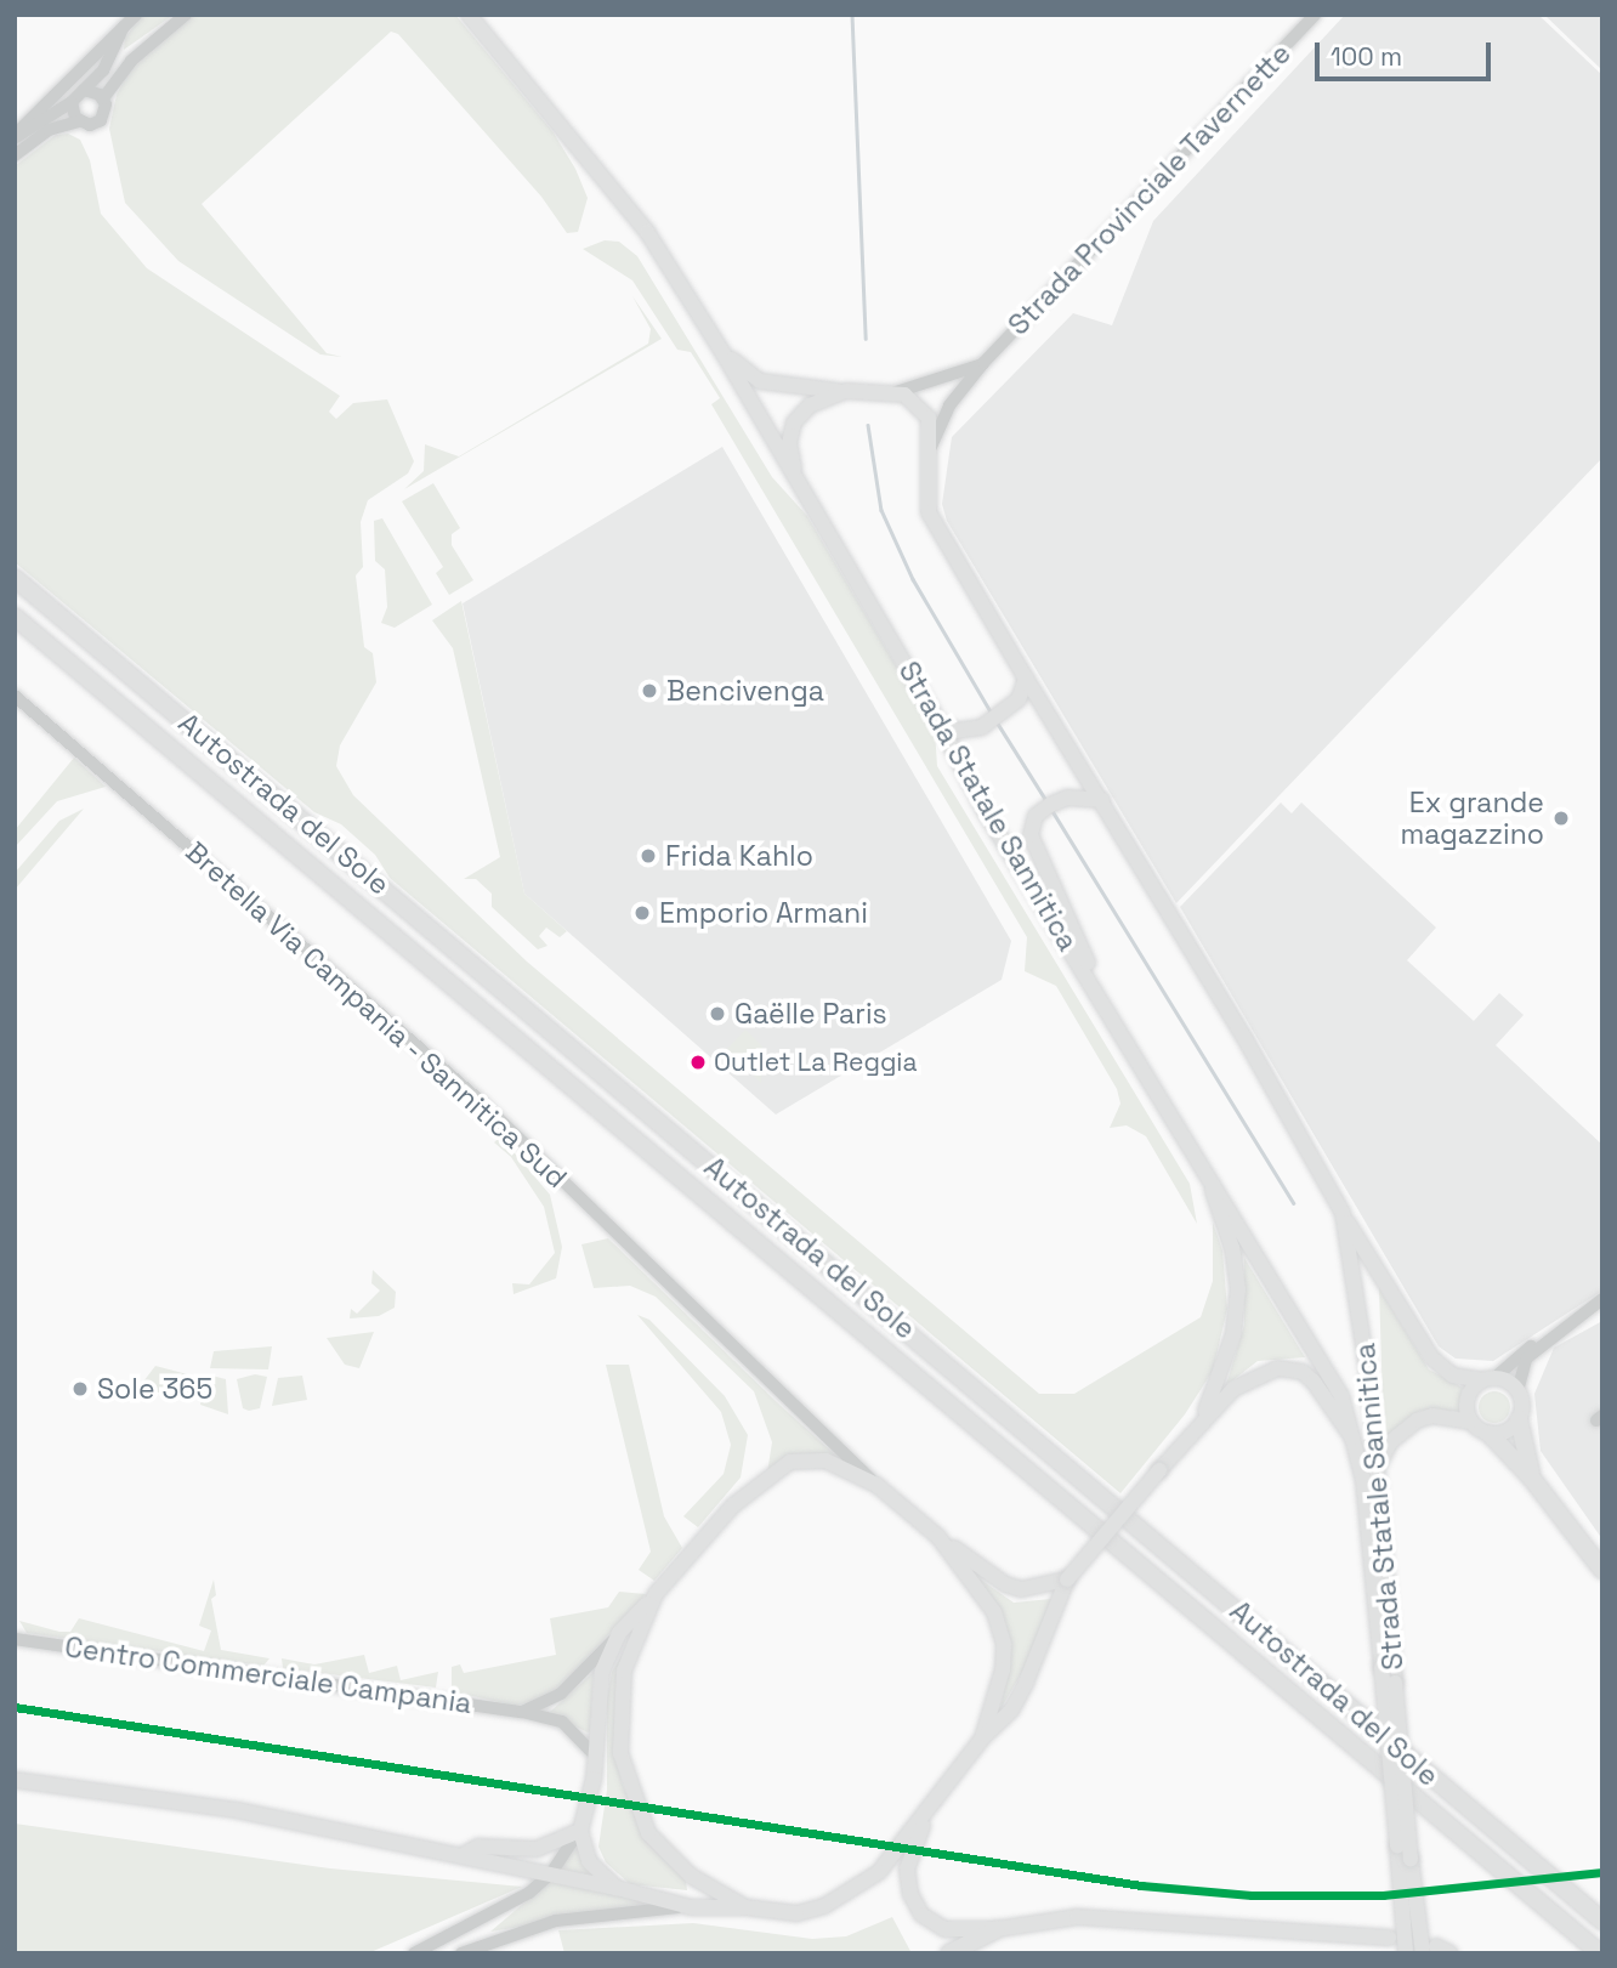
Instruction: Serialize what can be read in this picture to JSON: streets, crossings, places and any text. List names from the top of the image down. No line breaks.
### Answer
{"streets":{"highway":["Autostrada del Sole"],"main road":["Strada Statale Sannitica"],"street":["Strada Provinciale Tavernette","Bretella Via Campania - Sannitica Sud","Centro Commerciale Campania"]},"crossings":[["Strada Provinciale Tavernette","Strada Statale Sannitica"]],"places":["Bencivenga","Ex grande magazzino","Frida Kahlo","Emporio Armani","Gaëlle Paris","Outlet La Reggia","Sole 365"],"scale_bar":"100 m"}
